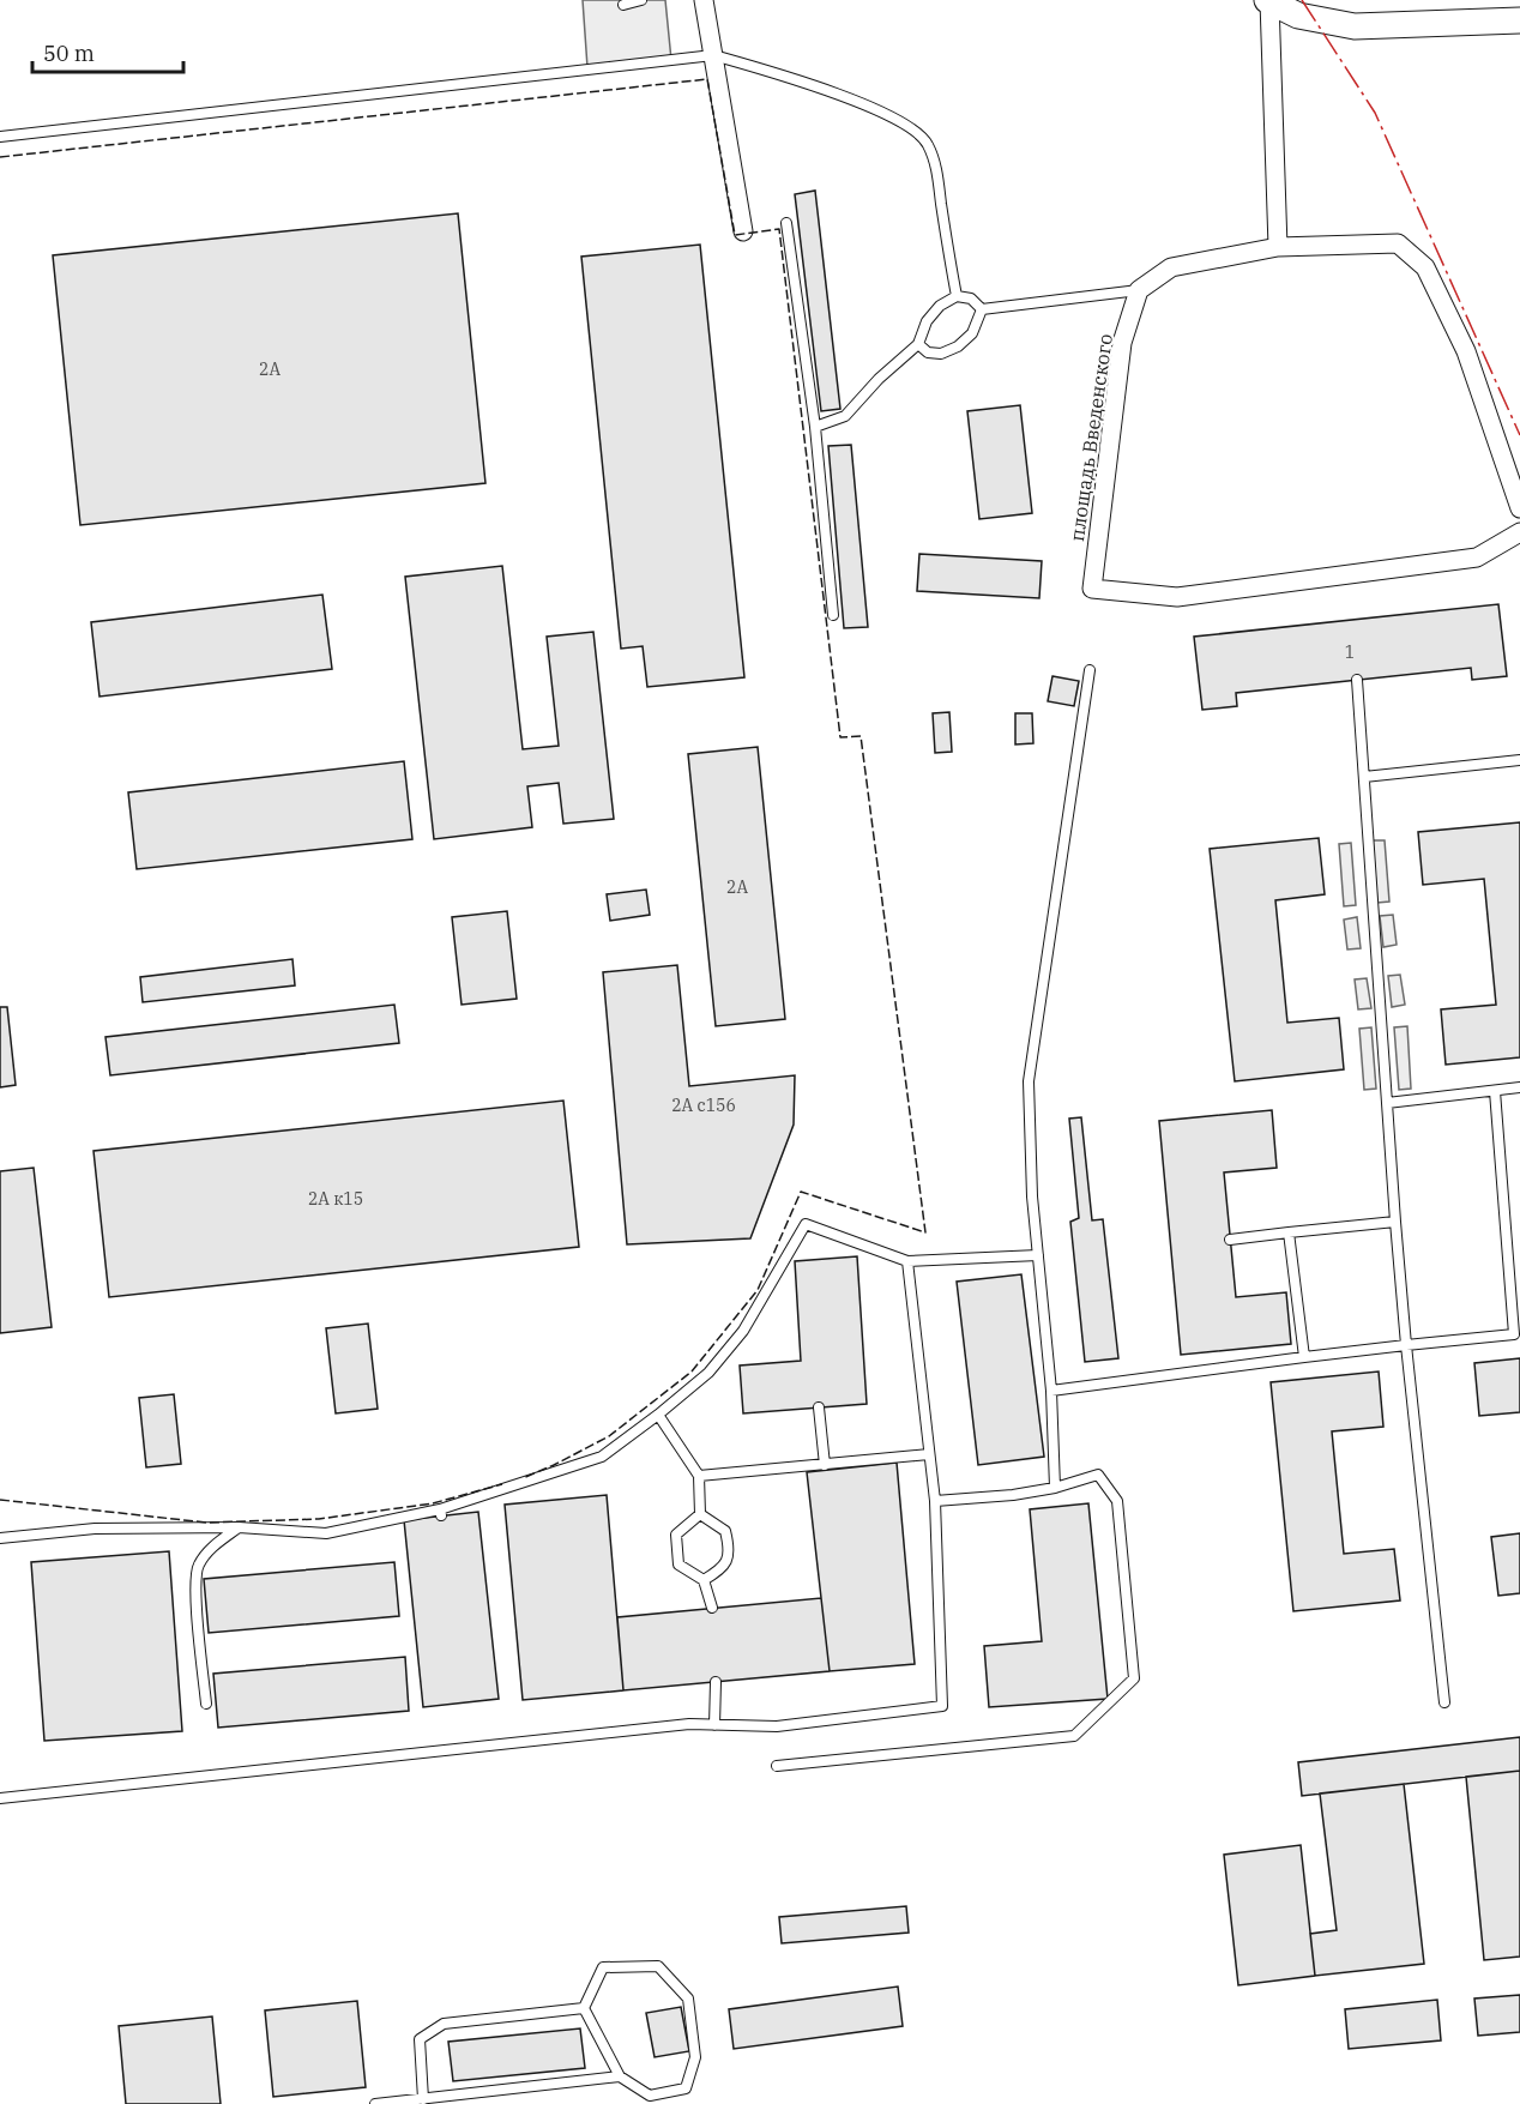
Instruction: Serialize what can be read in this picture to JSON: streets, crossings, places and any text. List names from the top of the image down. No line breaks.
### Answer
{"streets":{"street":["площадь Введенского"]},"house_numbers":["2А","1","2А","2А с156","2А к15"],"scale_bar":"50 m"}
